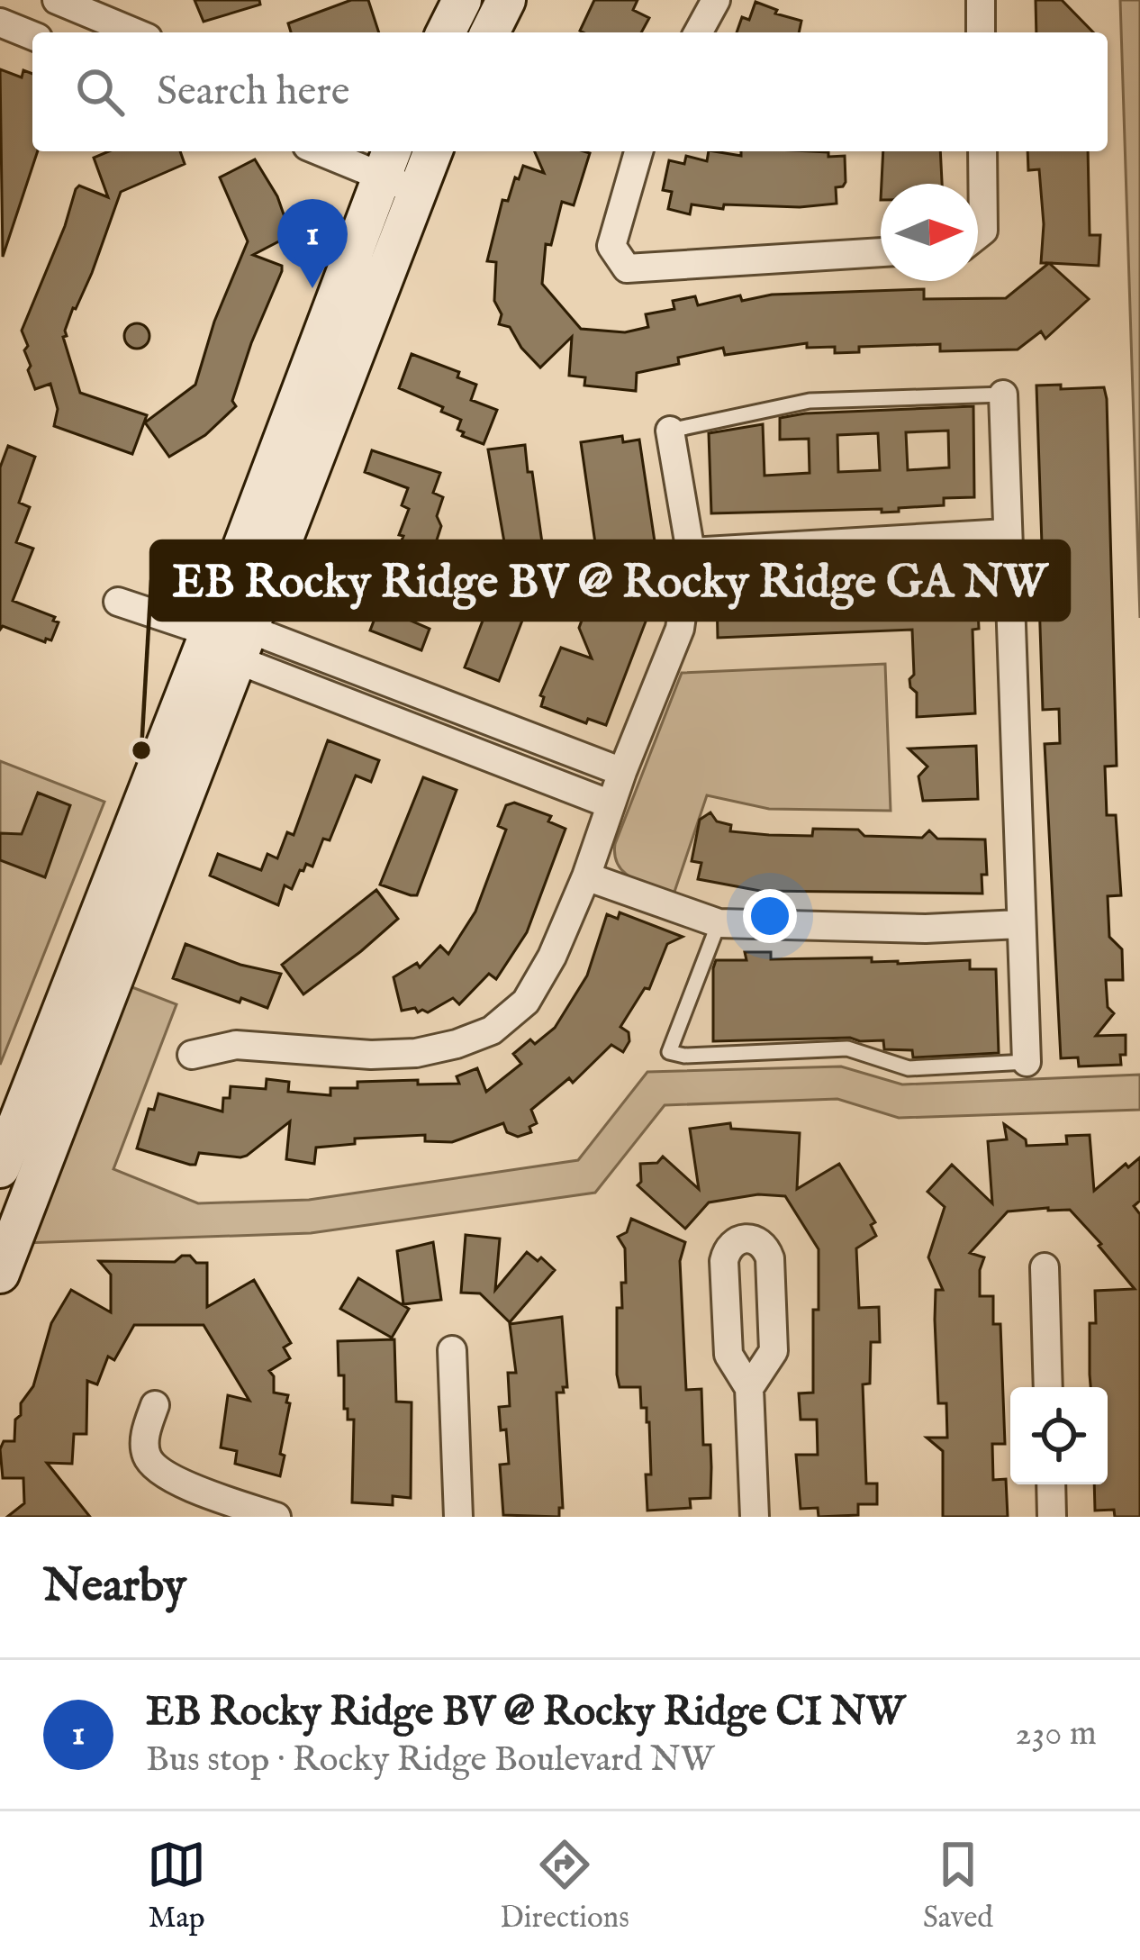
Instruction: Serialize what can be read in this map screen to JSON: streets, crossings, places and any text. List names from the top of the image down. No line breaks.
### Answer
{"places":["EB Rocky Ridge BV @ Rocky Ridge GA NW"],"north":"right","page":{"search":"Search here","pins":"1","heading":"Nearby","list":[{"mark":"1","name":"EB Rocky Ridge BV @ Rocky Ridge CI NW","note":"Bus stop · Rocky Ridge Boulevard NW","value":"230 m"}],"nav":["Map","Directions","Saved"]}}
